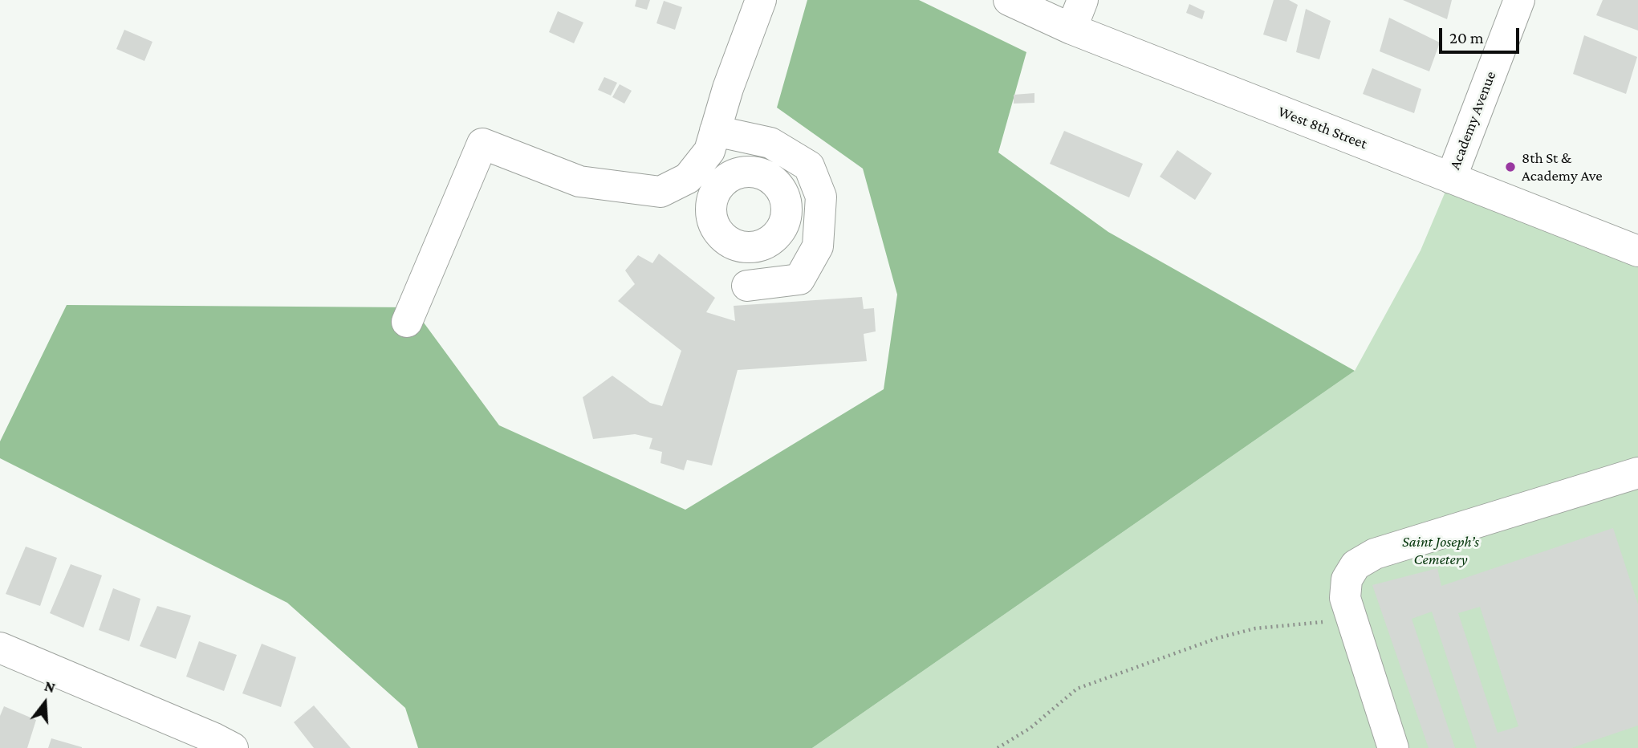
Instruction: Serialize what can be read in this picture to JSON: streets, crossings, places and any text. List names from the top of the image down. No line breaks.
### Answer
{"streets":{"street":["Academy Avenue","West 8th Street"]},"crossings":[["Academy Avenue","West 8th Street"]],"parks":["Saint Joseph’s Cemetery"],"places":["8th St & Academy Ave"],"scale_bar":"20 m","north":"top"}
